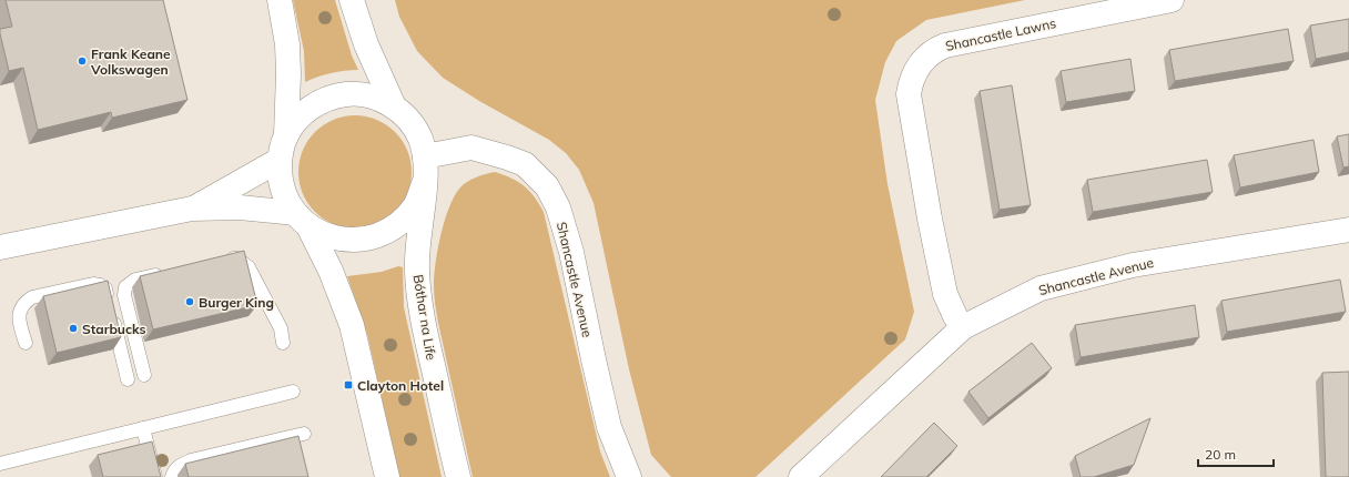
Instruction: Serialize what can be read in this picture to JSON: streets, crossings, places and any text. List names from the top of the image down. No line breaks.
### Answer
{"streets":{"street":["Shancastle Lawns","Shancastle Avenue","Bóthar na Life"]},"crossings":[["Shancastle Lawns","Shancastle Avenue"],["Shancastle Avenue","Bóthar na Life"]],"places":{"other":["Frank Keane Volkswagen","Burger King","Starbucks"],"transit":["Clayton Hotel"]},"scale_bar":"20 m"}
